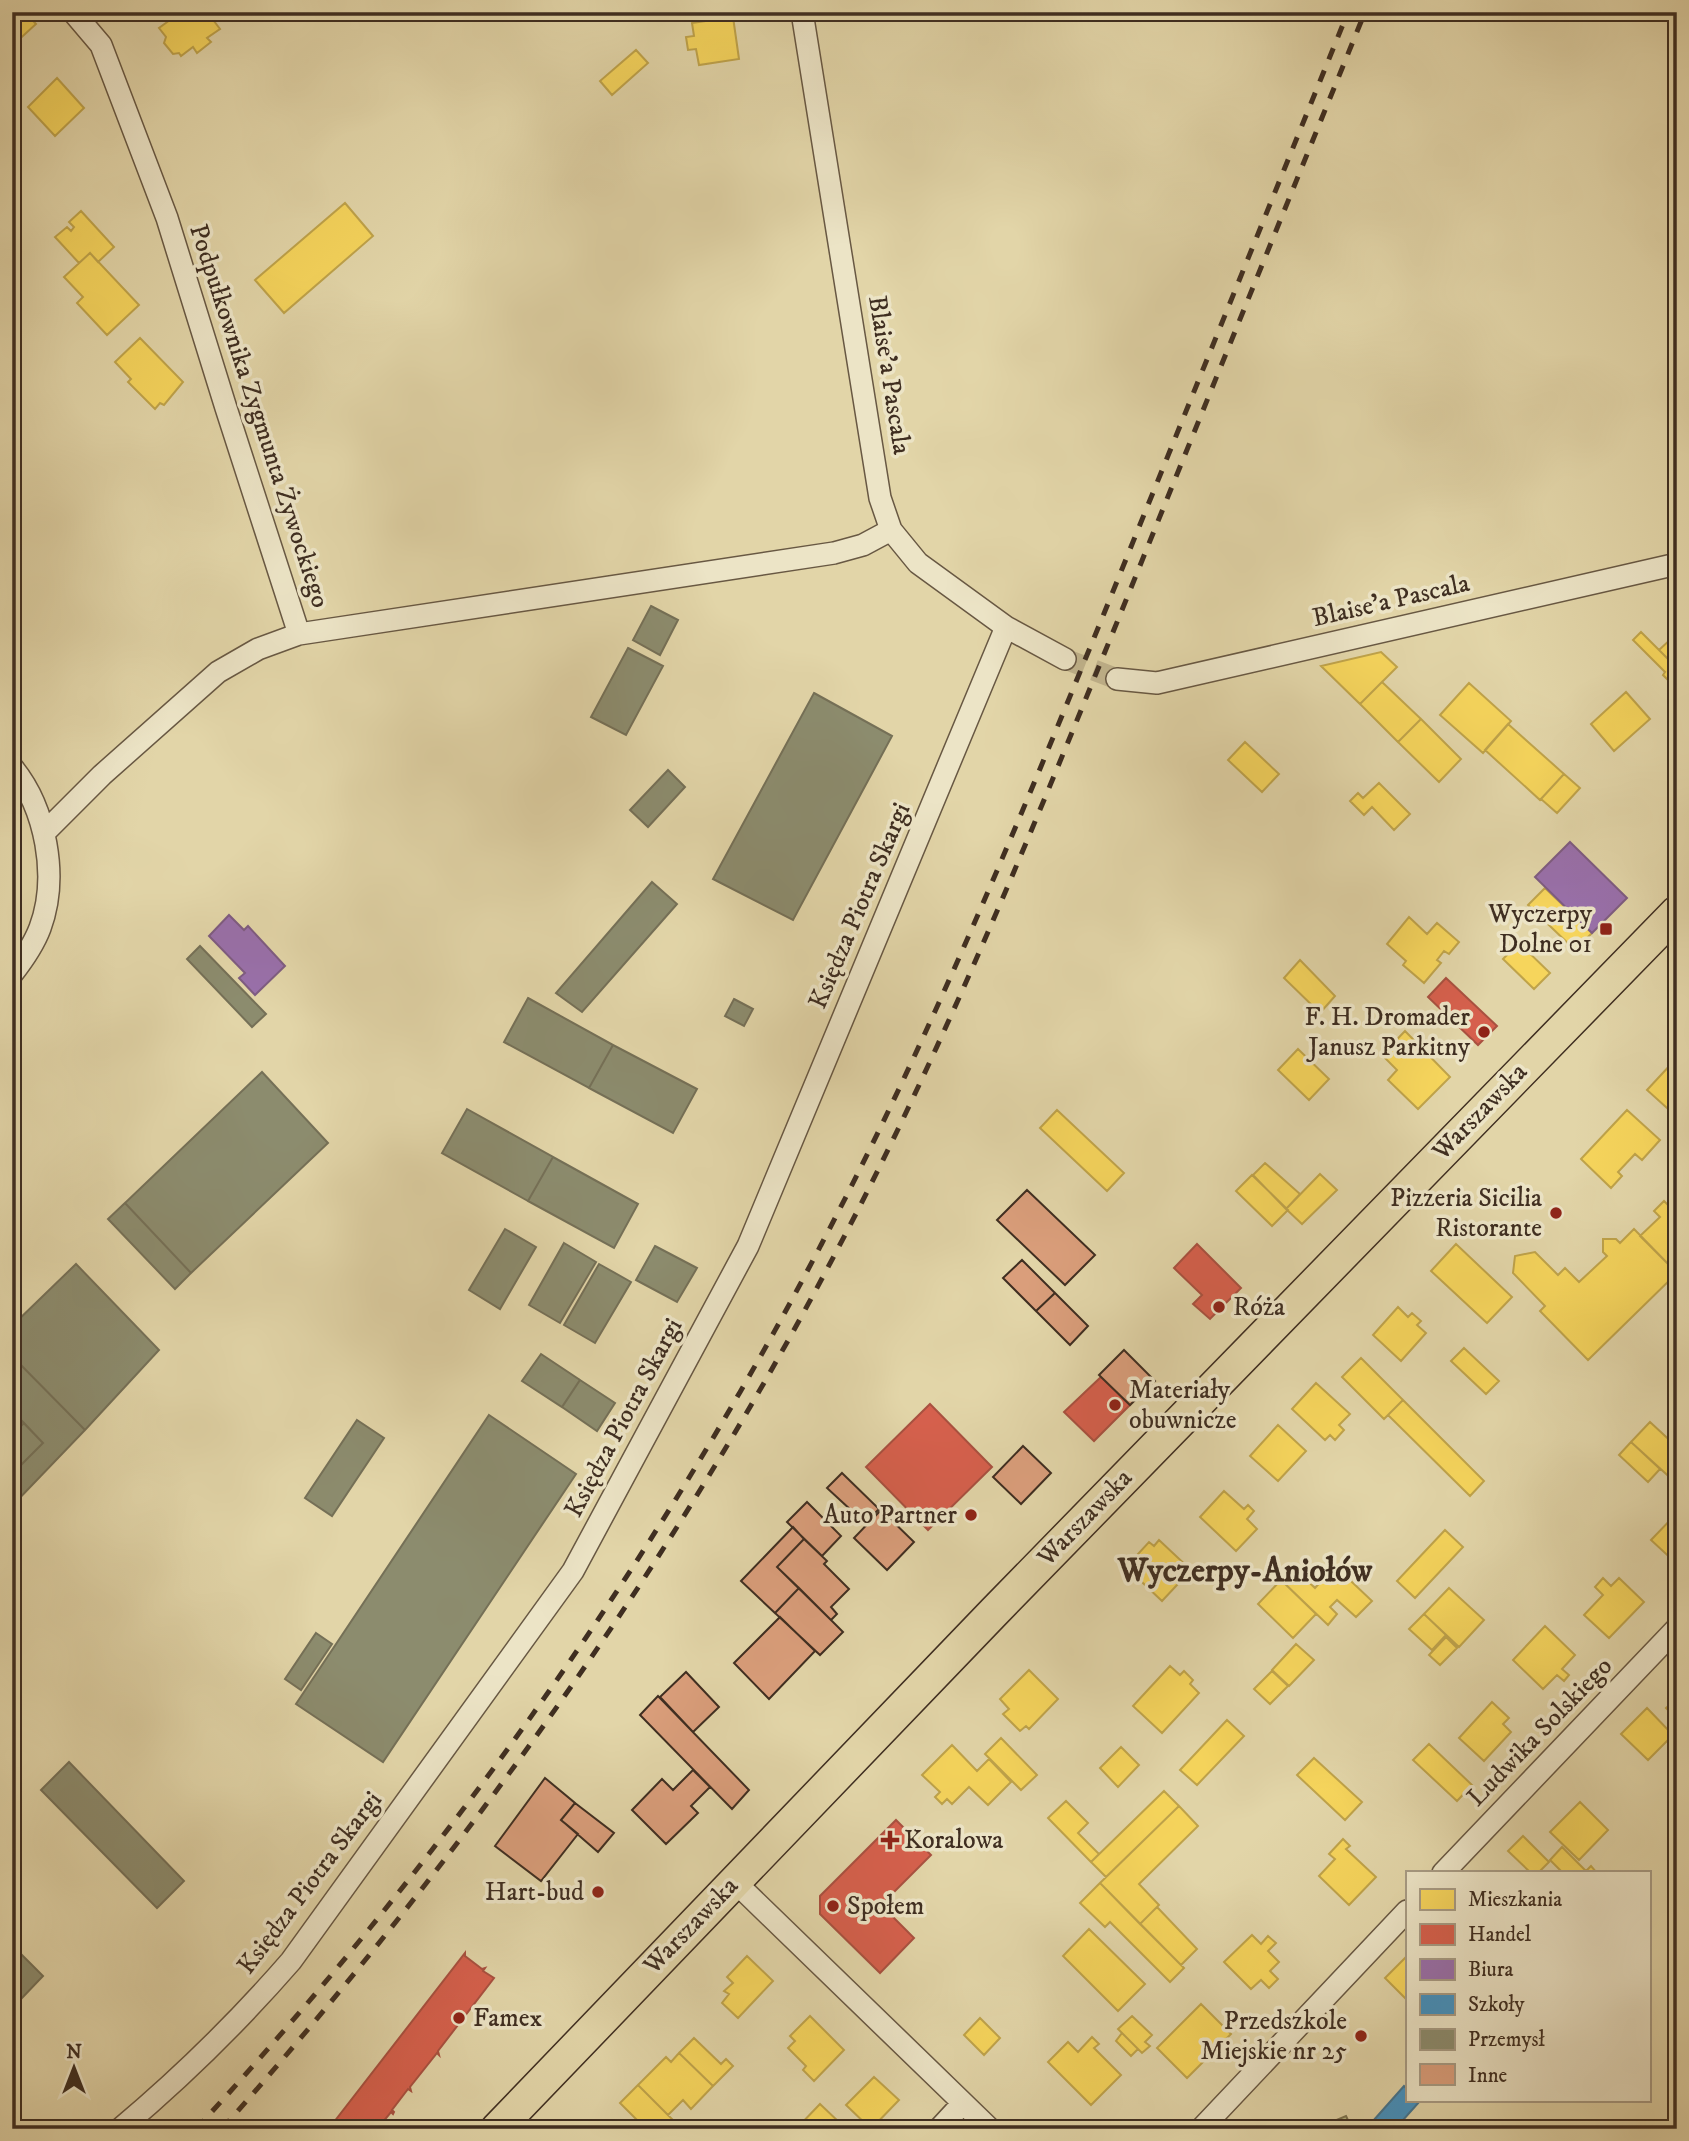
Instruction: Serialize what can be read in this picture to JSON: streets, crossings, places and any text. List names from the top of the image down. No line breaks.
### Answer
{"streets":{"main road":["Warszawska"],"street":["Blaise'a Pascala","Podpułkownika Zygmunta Żywockiego","Księdza Piotra Skargi","Ludwika Solskiego"]},"crossings":[["Blaise'a Pascala","Podpułkownika Zygmunta Żywockiego"],["Blaise'a Pascala","Księdza Piotra Skargi"]],"districts":["Wyczerpy-Aniołów"],"places":{"transit":["Wyczerpy Dolne 01"],"other":["F. H. Dromader Janusz Parkitny","Pizzeria Sicilia Ristorante","Róża","Materiały obuwnicze","Auto Partner","Hart-bud","Społem","Famex","Przedszkole Miejskie nr 25"],"health":["Koralowa"]},"legend":["Mieszkania","Handel","Biura","Szkoły","Przemysł","Inne"],"north":"top"}
